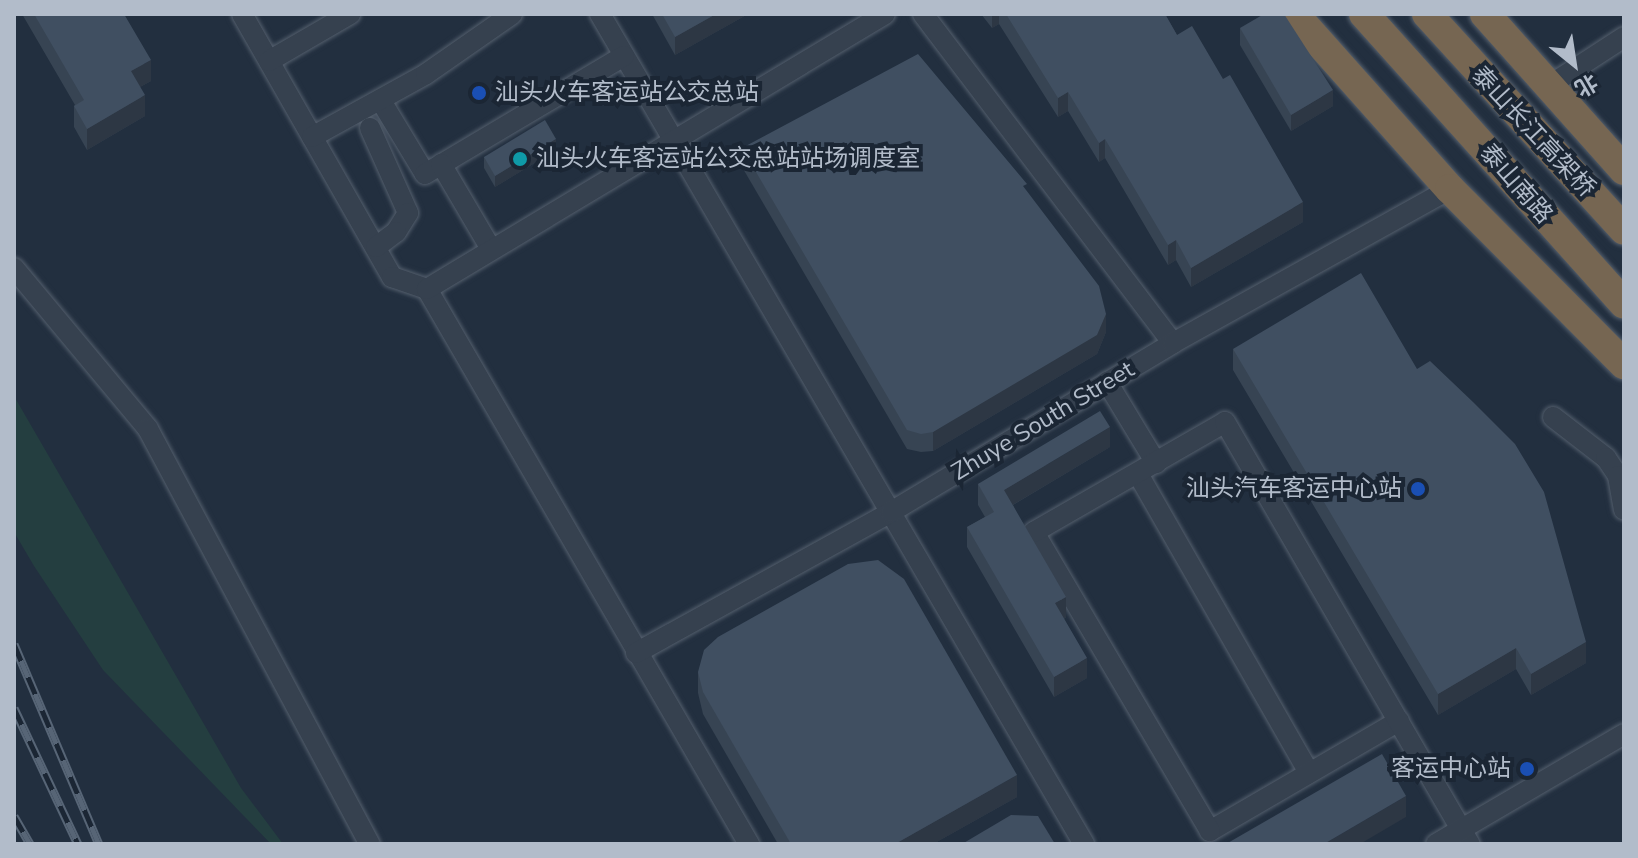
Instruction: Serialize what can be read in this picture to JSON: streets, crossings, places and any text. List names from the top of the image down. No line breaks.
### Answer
{"streets":{"highway":["泰山长江高架桥","泰山南路"],"street":["Zhuye South Street"]},"places":["汕头火车客运站公交总站","汕头火车客运站公交总站站场调度室","汕头汽车客运中心站","客运中心站"],"north":"bottom right"}
